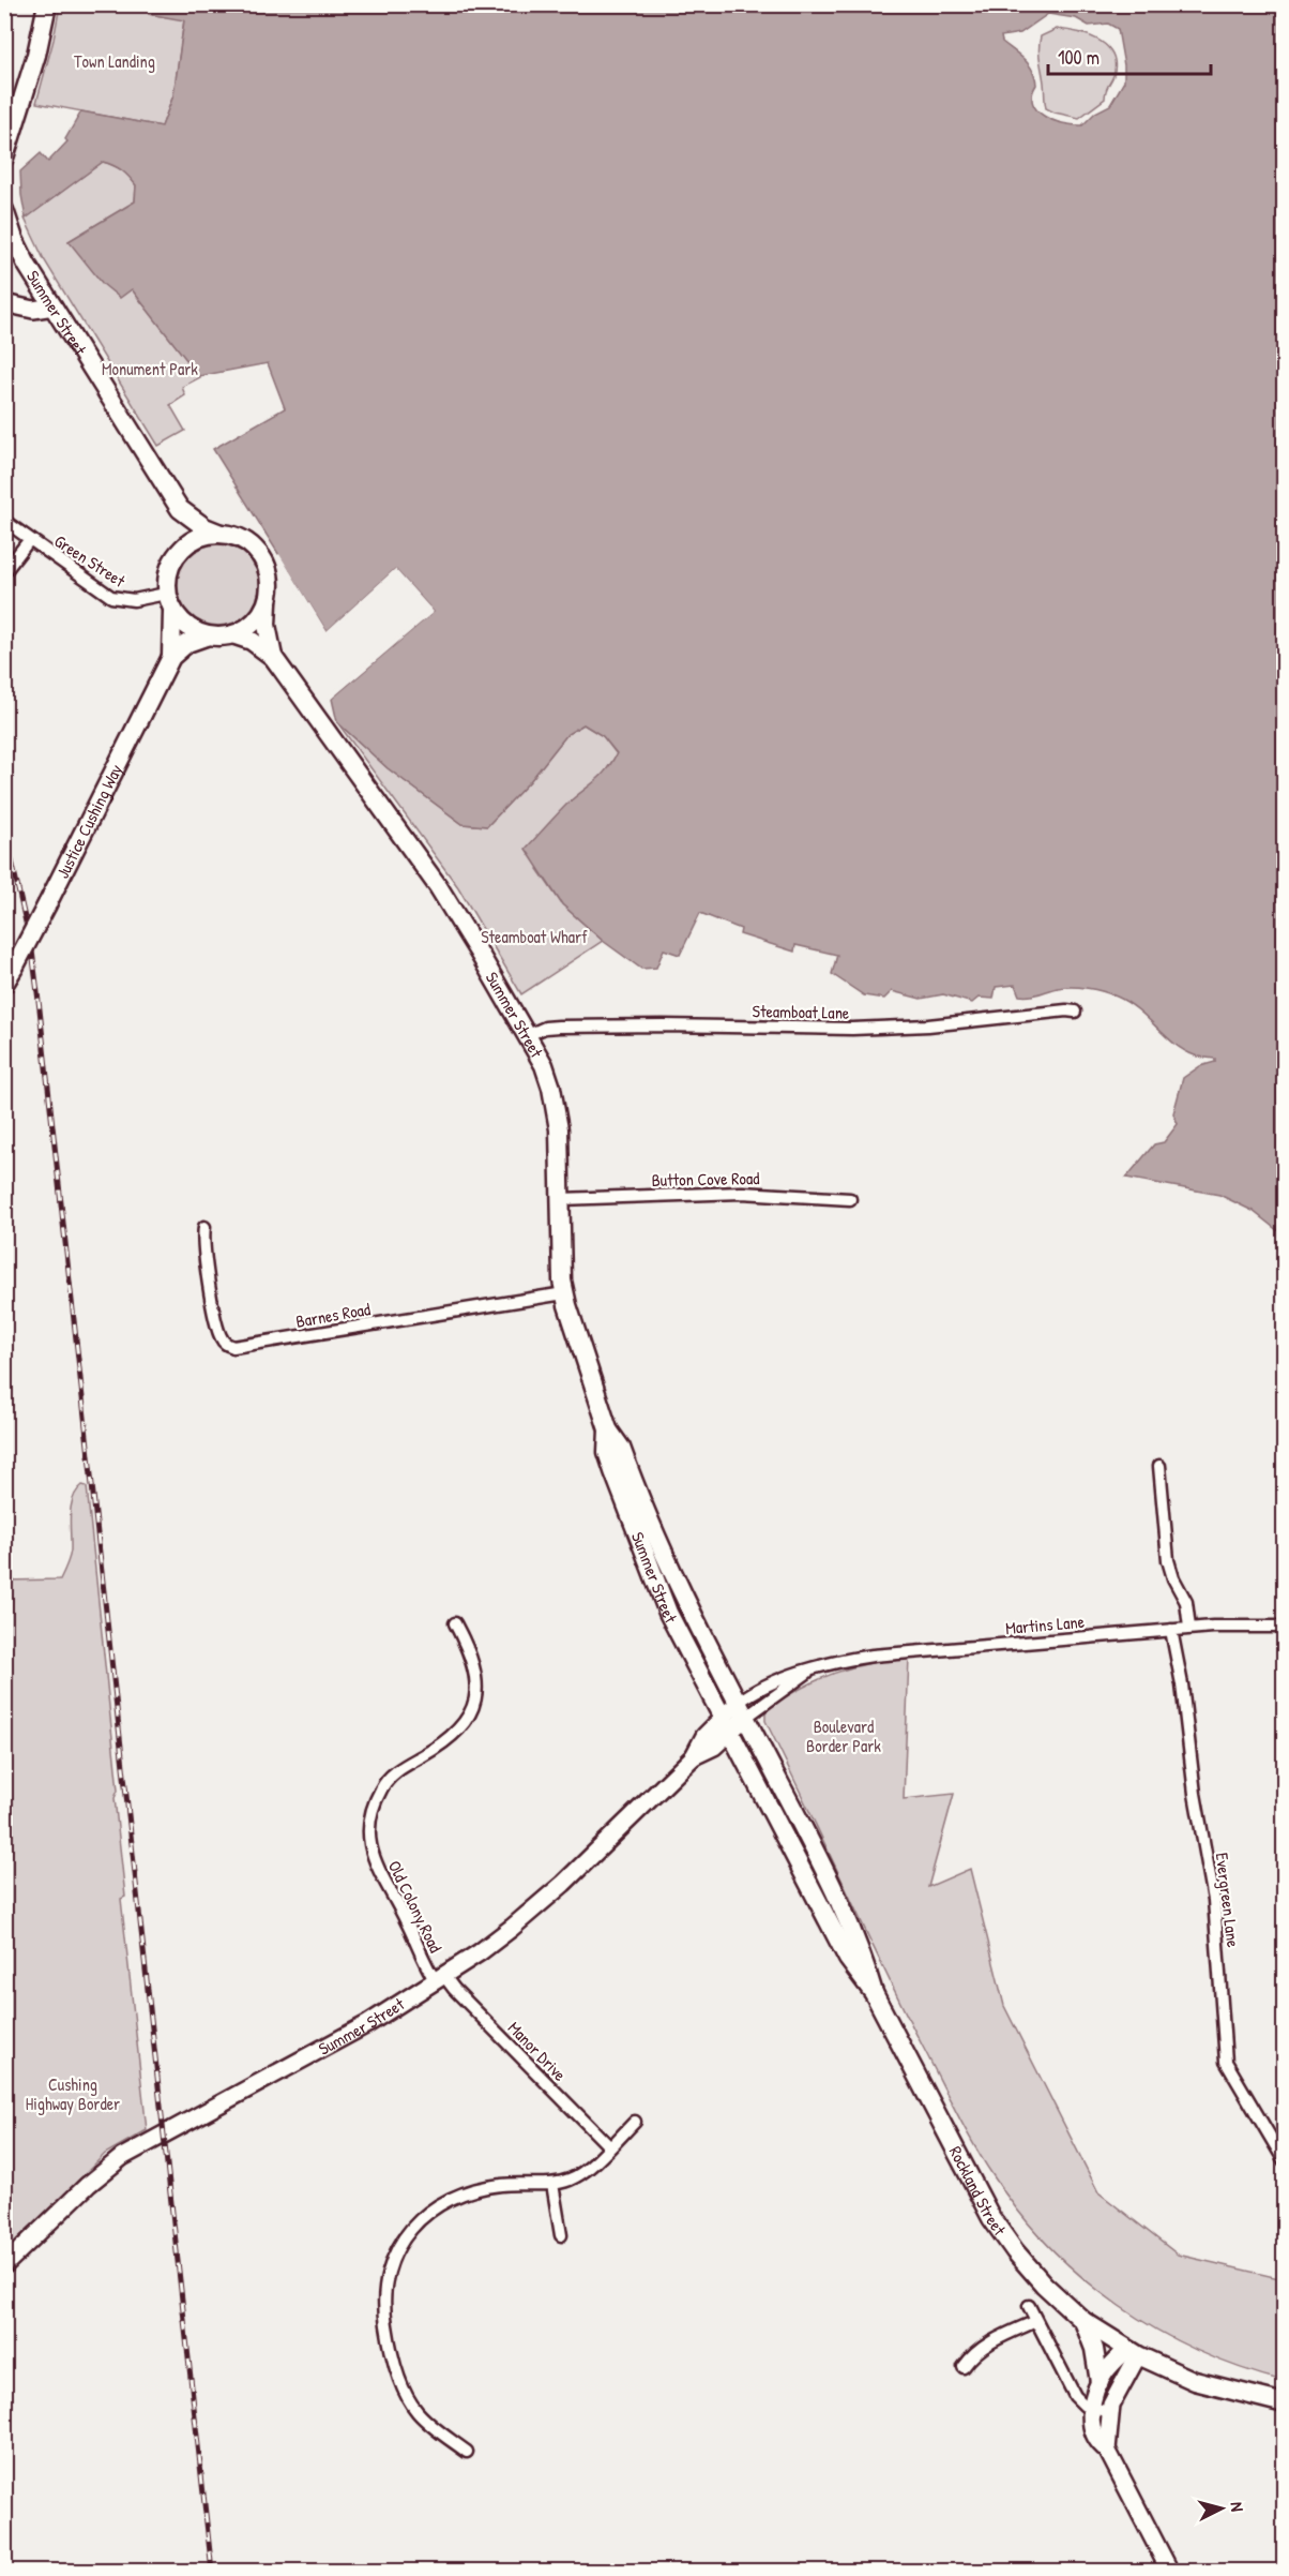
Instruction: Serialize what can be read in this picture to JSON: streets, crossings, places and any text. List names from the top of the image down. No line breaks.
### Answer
{"streets":{"main road":["Summer Street","Justice Cushing Way","Rockland Street"],"street":["Green Street","Steamboat Lane","Button Cove Road","Barnes Road","Martins Lane","Evergreen Lane","Old Colony Road","Manor Drive"]},"crossings":[["Summer Street","Green Street"],["Summer Street","Justice Cushing Way"],["Summer Street","Steamboat Lane"],["Summer Street","Button Cove Road"],["Summer Street","Barnes Road"],["Summer Street","Martins Lane"],["Summer Street","Old Colony Road"],["Summer Street","Manor Drive"],["Summer Street","Rockland Street"],["Green Street","Justice Cushing Way"],["Martins Lane","Evergreen Lane"],["Martins Lane","Rockland Street"],["Old Colony Road","Manor Drive"]],"parks":["Town Landing","Monument Park","Steamboat Wharf","Boulevard Border Park","Cushing Highway Border"],"scale_bar":"100 m","north":"right"}
